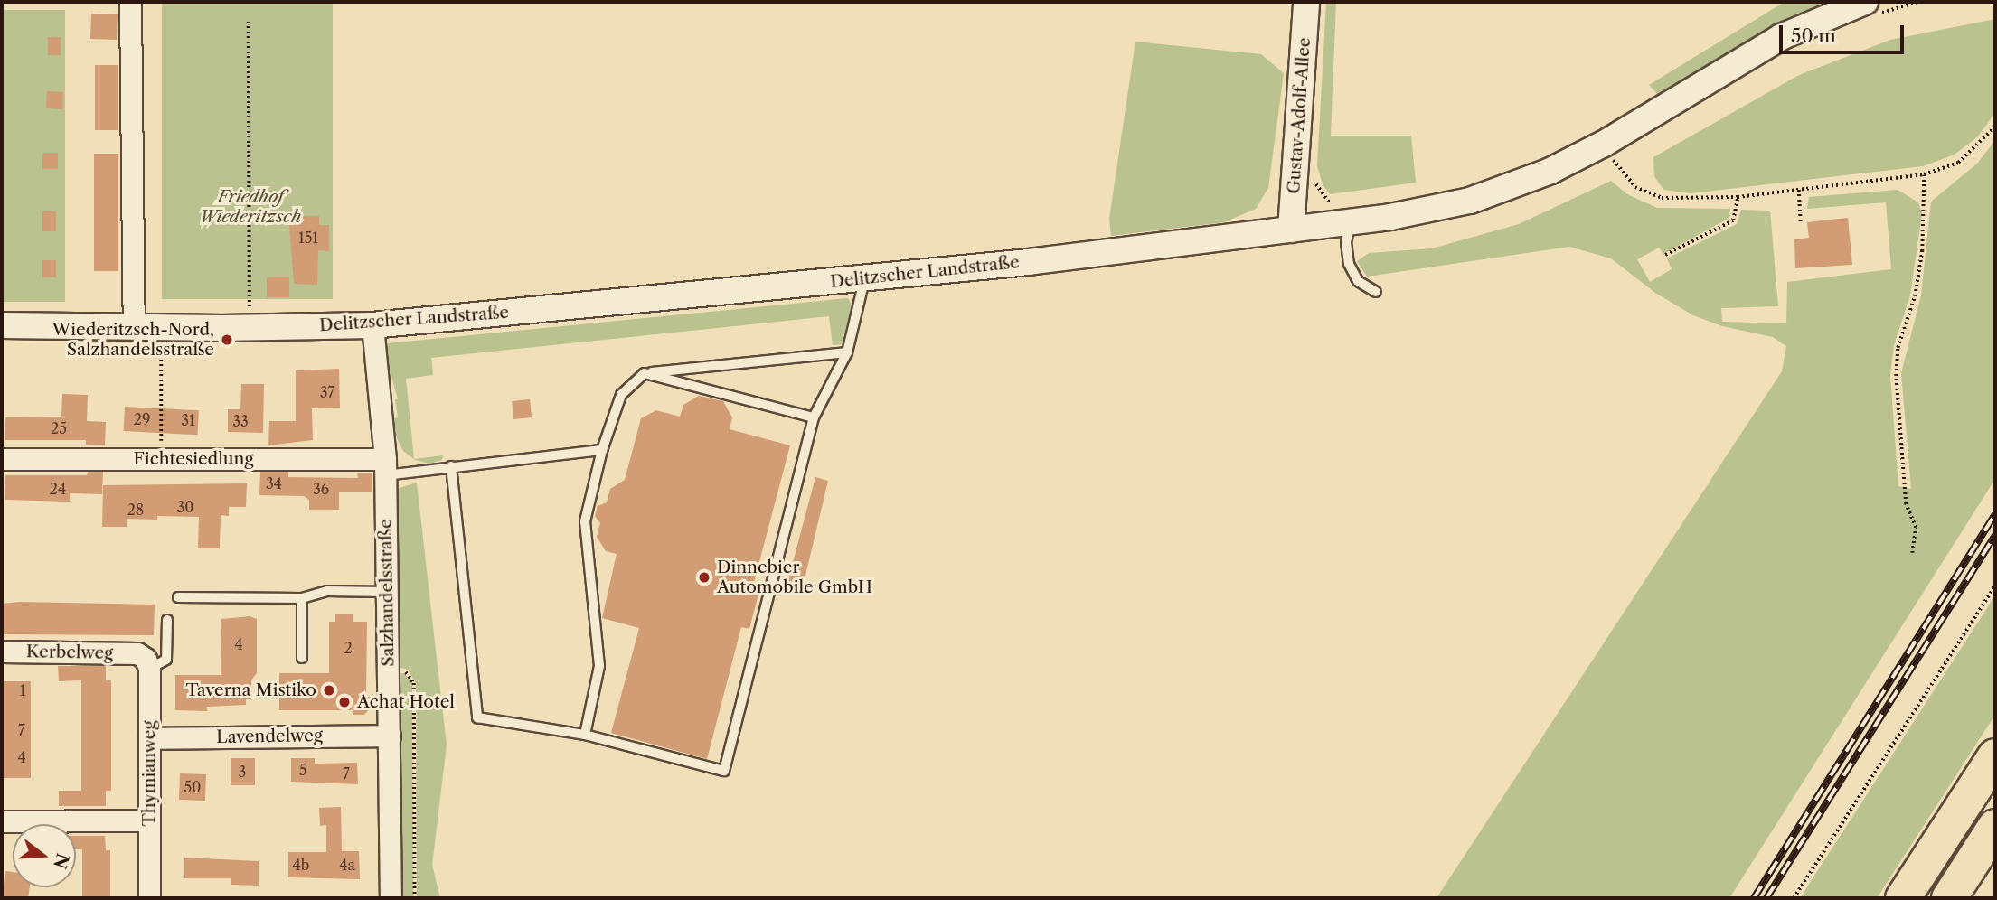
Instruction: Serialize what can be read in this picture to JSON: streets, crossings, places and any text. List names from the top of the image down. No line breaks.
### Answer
{"streets":{"street":["Gustav-Adolf-Allee","Delitzscher Landstraße","Fichtesiedlung","Salzhandelsstraße","Kerbelweg","Lavendelweg","Thymianweg"]},"crossings":[["Gustav-Adolf-Allee","Delitzscher Landstraße"],["Delitzscher Landstraße","Salzhandelsstraße"],["Fichtesiedlung","Salzhandelsstraße"],["Salzhandelsstraße","Lavendelweg"],["Kerbelweg","Thymianweg"],["Lavendelweg","Thymianweg"]],"parks":["Friedhof Wiederitzsch"],"places":["Wiederitzsch-Nord, Salzhandelsstraße","Dinnebier Automobile GmbH","Taverna Mistiko","Achat Hotel"],"house_numbers":["151","37","29","31","33","25","34","24","36","30","28","4","2","1","7","4","5","3","7","50","4b","4a"],"scale_bar":"50 m","north":"right"}
